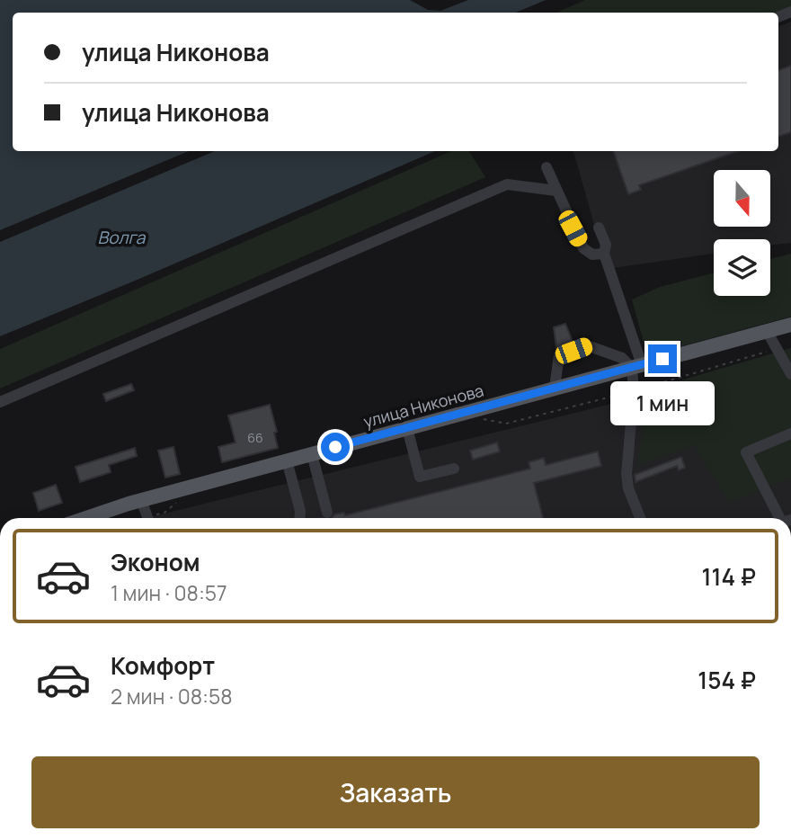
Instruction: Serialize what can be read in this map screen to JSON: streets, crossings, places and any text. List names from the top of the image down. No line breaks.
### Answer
{"streets":{"main road":["улица Никонова"]},"water":["Волга"],"house_numbers":["66"],"north":"bottom","page":{"banner":["улица Никонова","улица Никонова"],"bubble":"1 мин","list":[{"name":"Эконом","note":"1 мин · 08:57","value":"114 ₽"},{"name":"Комфорт","note":"2 мин · 08:58","value":"154 ₽"}],"buttons":"Заказать"}}
